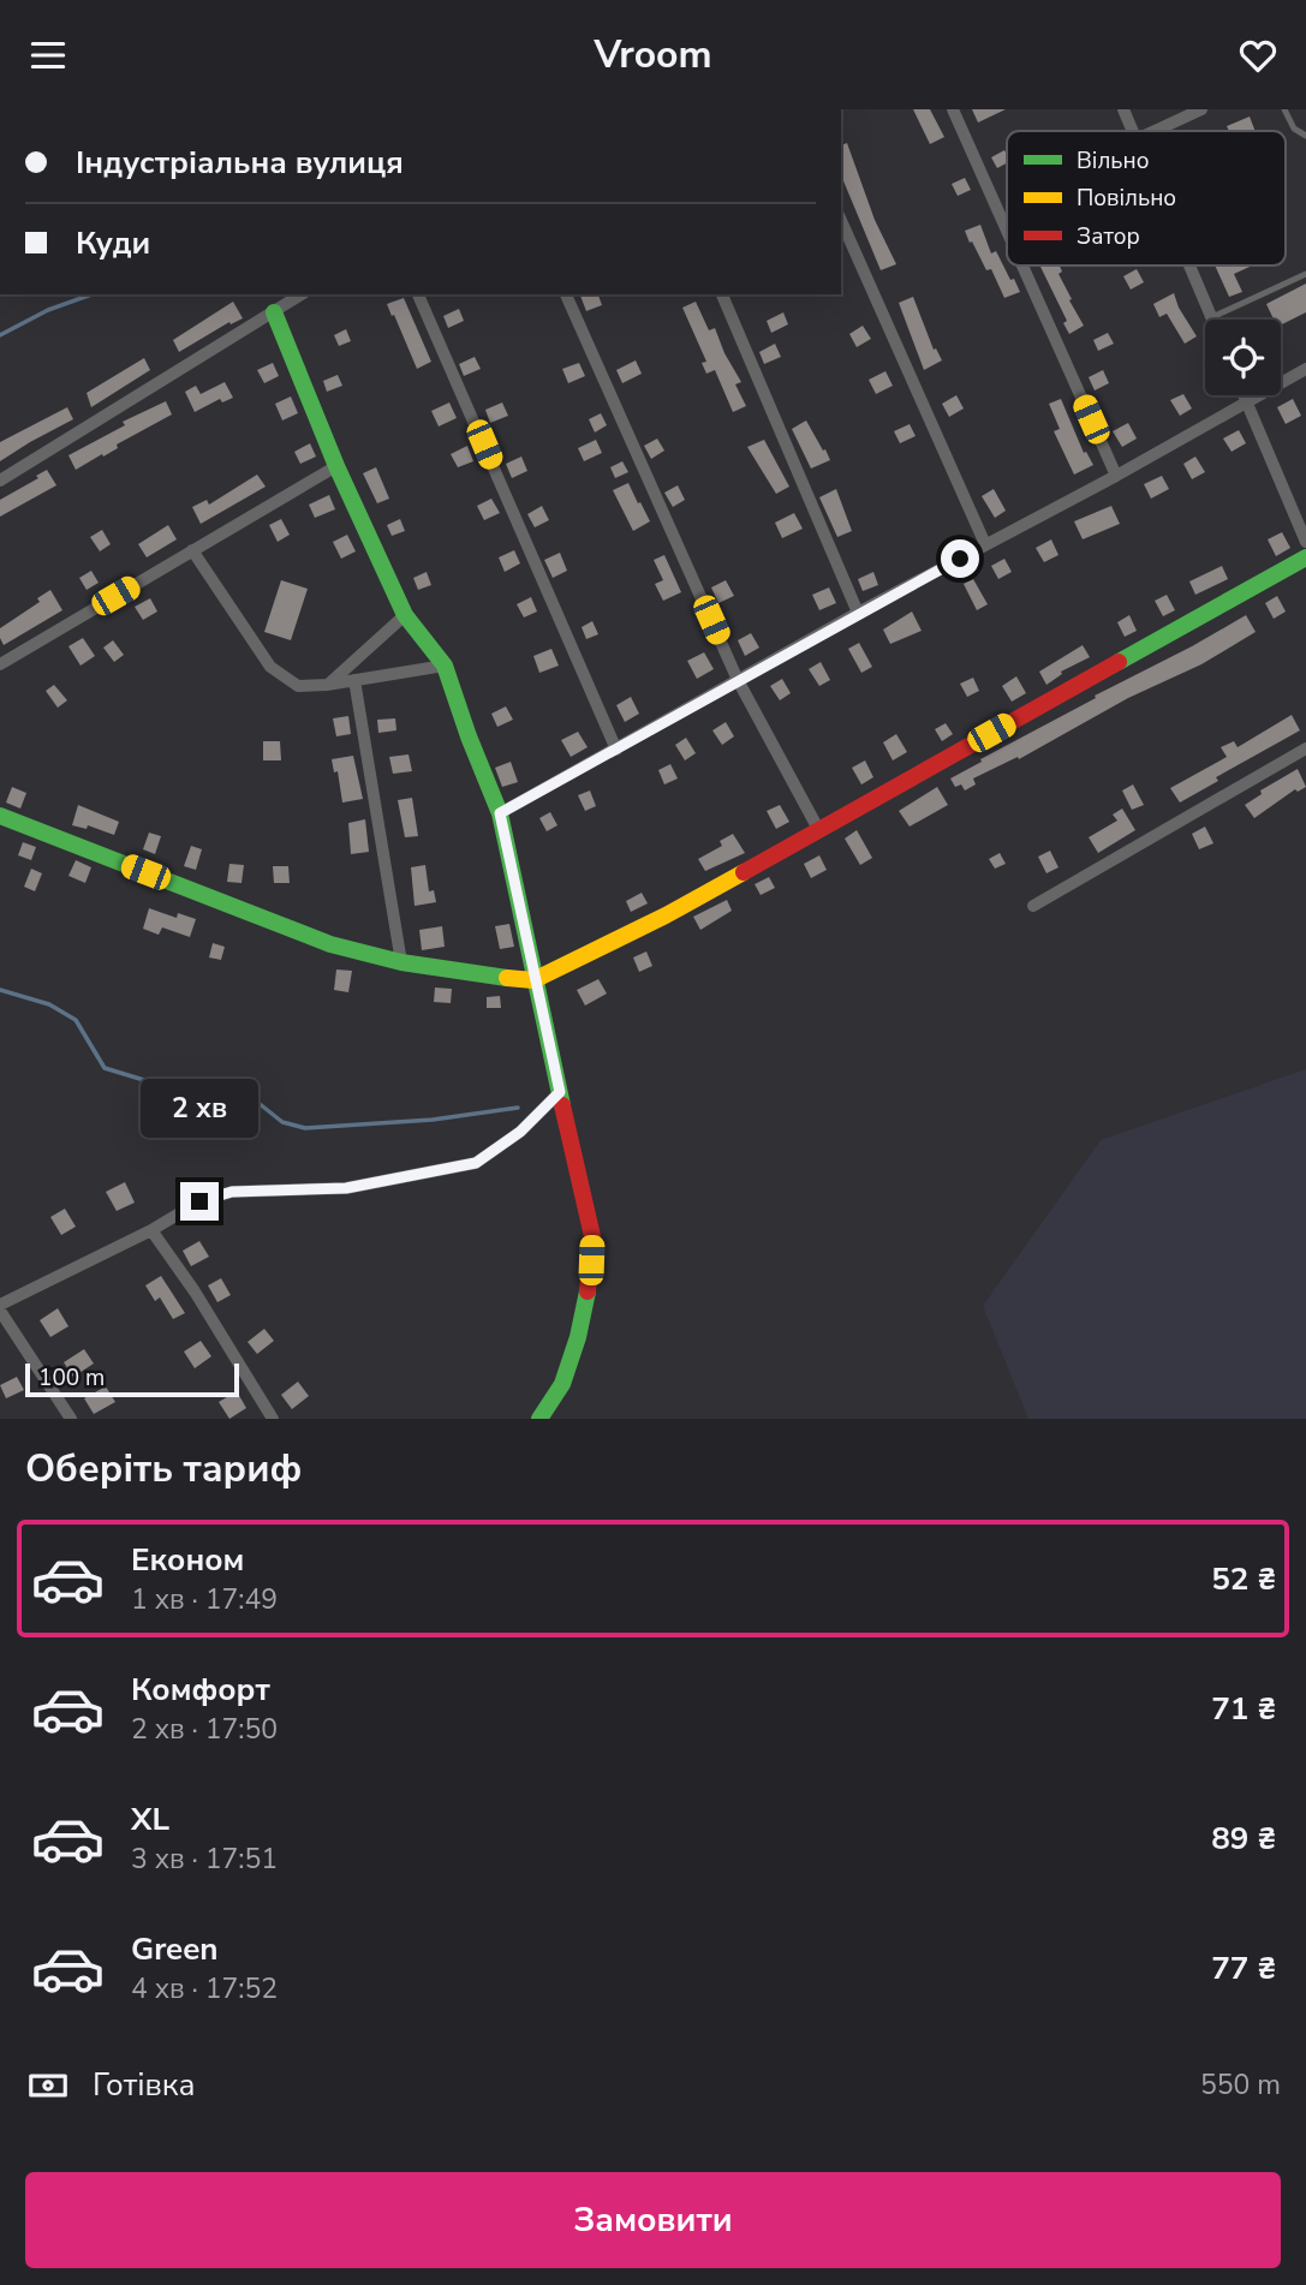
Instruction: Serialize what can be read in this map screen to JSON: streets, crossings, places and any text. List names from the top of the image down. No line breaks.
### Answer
{"legend":["Вільно","Повільно","Затор"],"scale_bar":"100 m","page":{"header":"Vroom","banner":["Індустріальна вулиця","Куди"],"bubble":"2 хв","scale":"100 m","heading":"Оберіть тариф","list":[{"name":"Економ","note":"1 хв · 17:49","value":"52 ₴"},{"name":"Комфорт","note":"2 хв · 17:50","value":"71 ₴"},{"name":"XL","note":"3 хв · 17:51","value":"89 ₴"},{"name":"Green","note":"4 хв · 17:52","value":"77 ₴"}],"pay":["Готівка","550 m"],"buttons":"Замовити"}}
